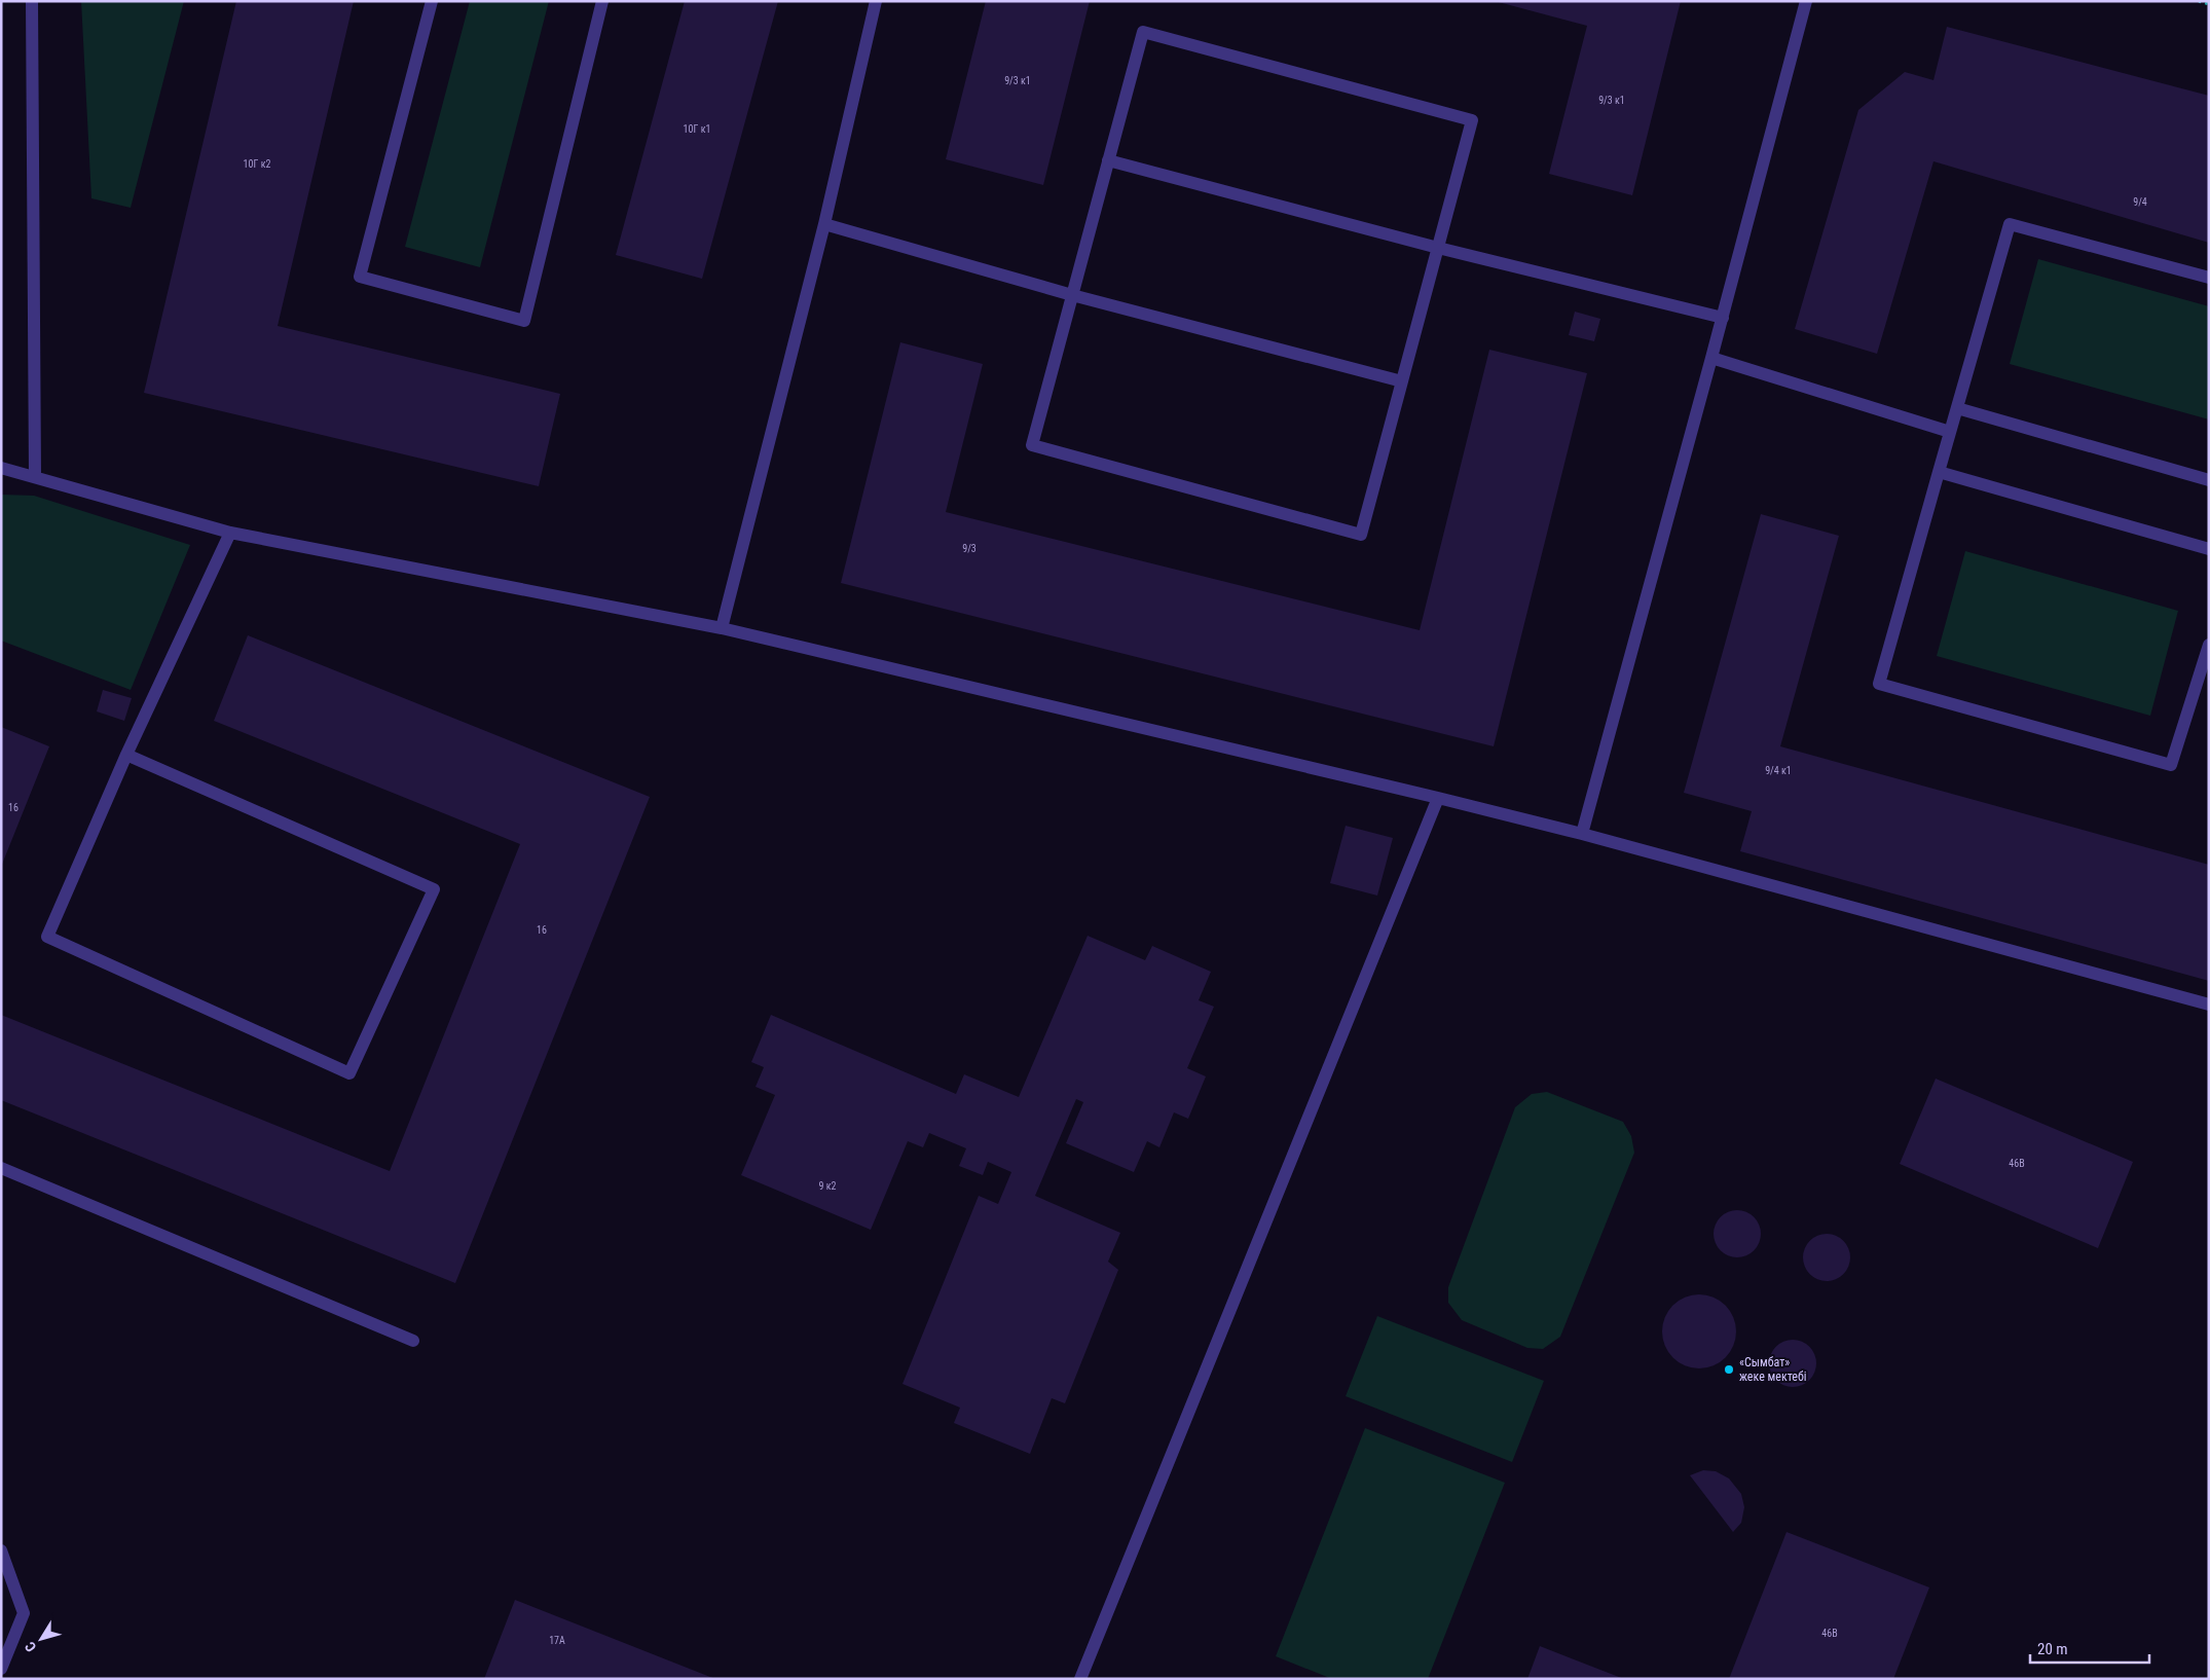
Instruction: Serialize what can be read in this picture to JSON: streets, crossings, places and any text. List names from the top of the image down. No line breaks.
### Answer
{"places":["«Сымбат» жеке мектебі"],"house_numbers":["9/3 к1","9/3 к1","10Г к1","10Г к2","9/4","9/3","9/4 к1","16","16","46В","9 к2","46В","17А"],"scale_bar":"20 m","north":"bottom left"}
